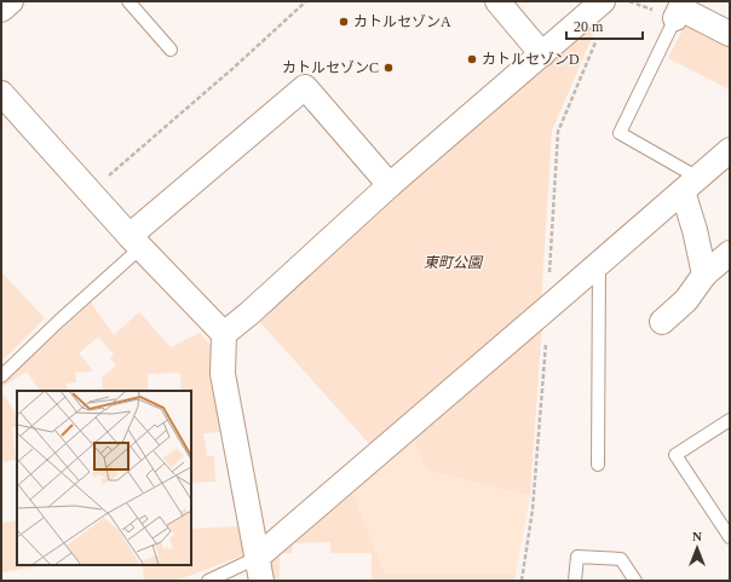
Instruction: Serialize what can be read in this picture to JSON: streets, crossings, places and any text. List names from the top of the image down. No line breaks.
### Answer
{"parks":["東町公園"],"places":["カトルセゾンA","カトルセゾンD","カトルセゾンC"],"scale_bar":"20 m","north":"top"}
